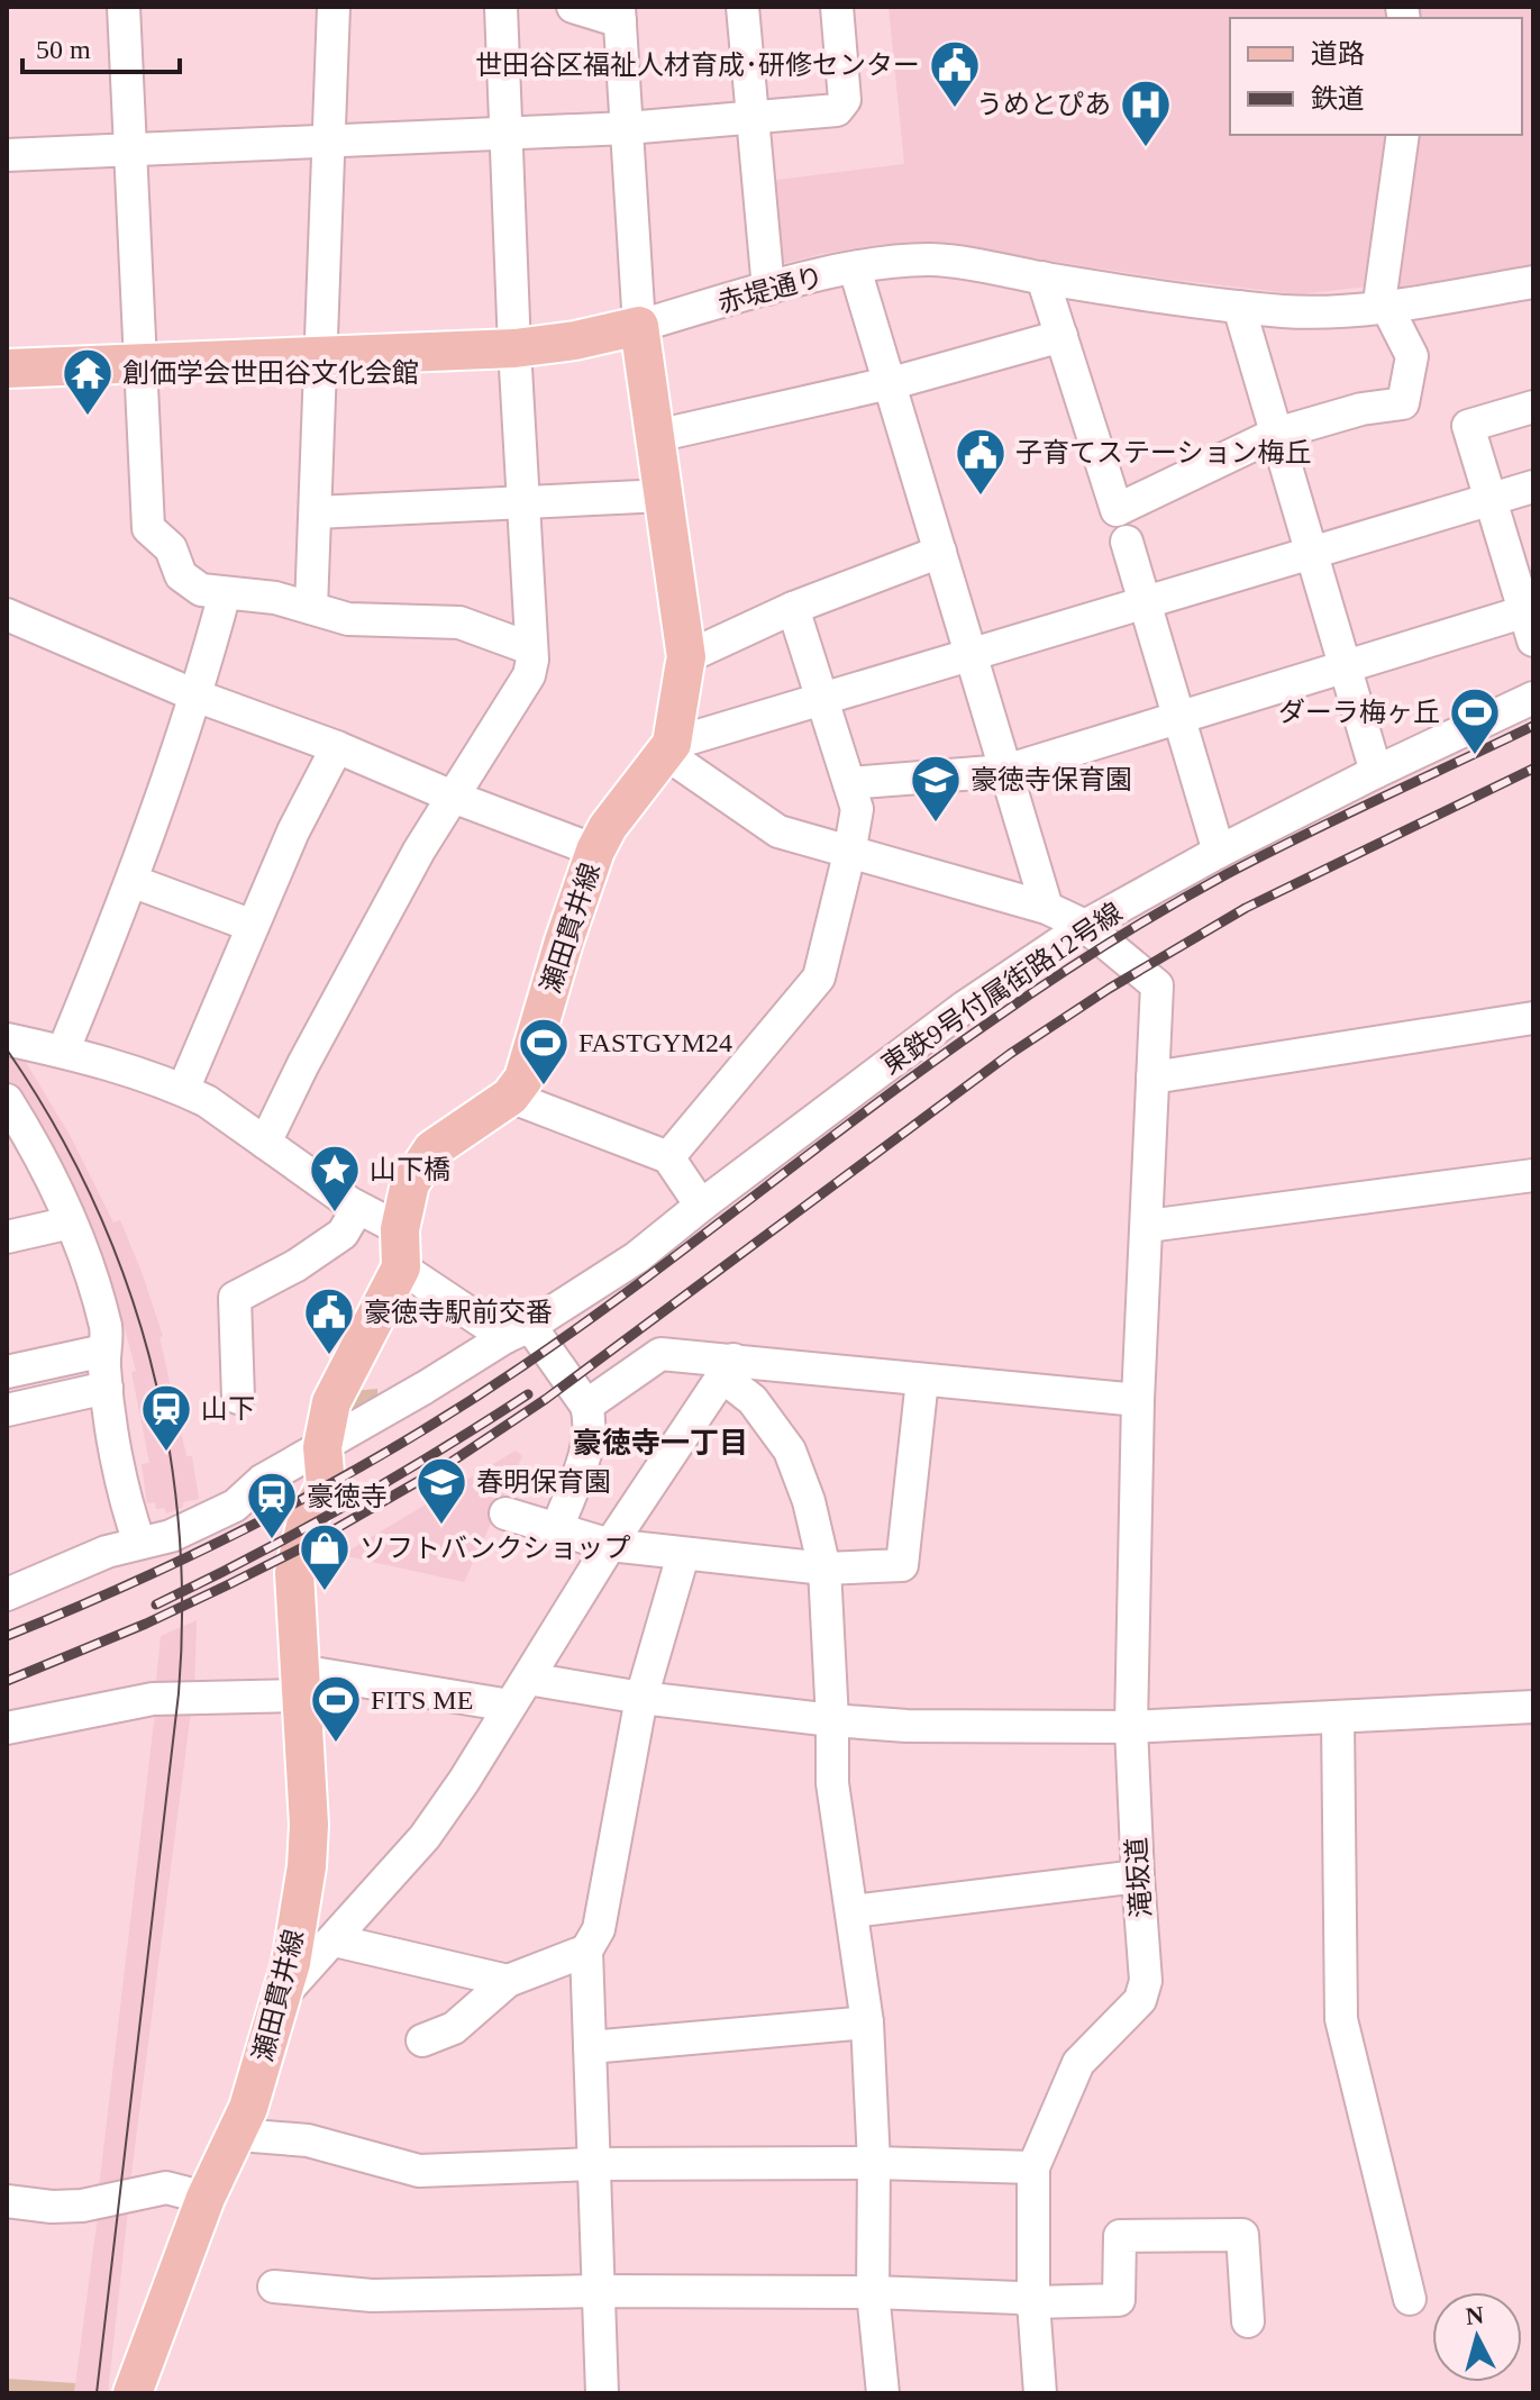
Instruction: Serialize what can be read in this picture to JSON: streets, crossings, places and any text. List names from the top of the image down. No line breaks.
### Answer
{"streets":{"main road":["赤堤通り","瀬田貫井線"],"street":["東鉄9号付属街路12号線","滝坂道"]},"crossings":[["赤堤通り","瀬田貫井線"],["瀬田貫井線","東鉄9号付属街路12号線"],["東鉄9号付属街路12号線","滝坂道"]],"districts":["豪徳寺一丁目"],"places":{"public building":["世田谷区福祉人材育成･研修センター","子育てステーション梅丘","豪徳寺駅前交番"],"hospital":["うめとぴあ"],"temple":["創価学会世田谷文化会館"],"sports":["ダーラ梅ヶ丘","FASTGYM24","FITS ME"],"school or university":["豪徳寺保育園","春明保育園"],"place":["山下橋"],"station":["山下","豪徳寺"],"shop":["ソフトバンクショップ"]},"legend":["道路","鉄道"],"scale_bar":"50 m","north":"top"}
